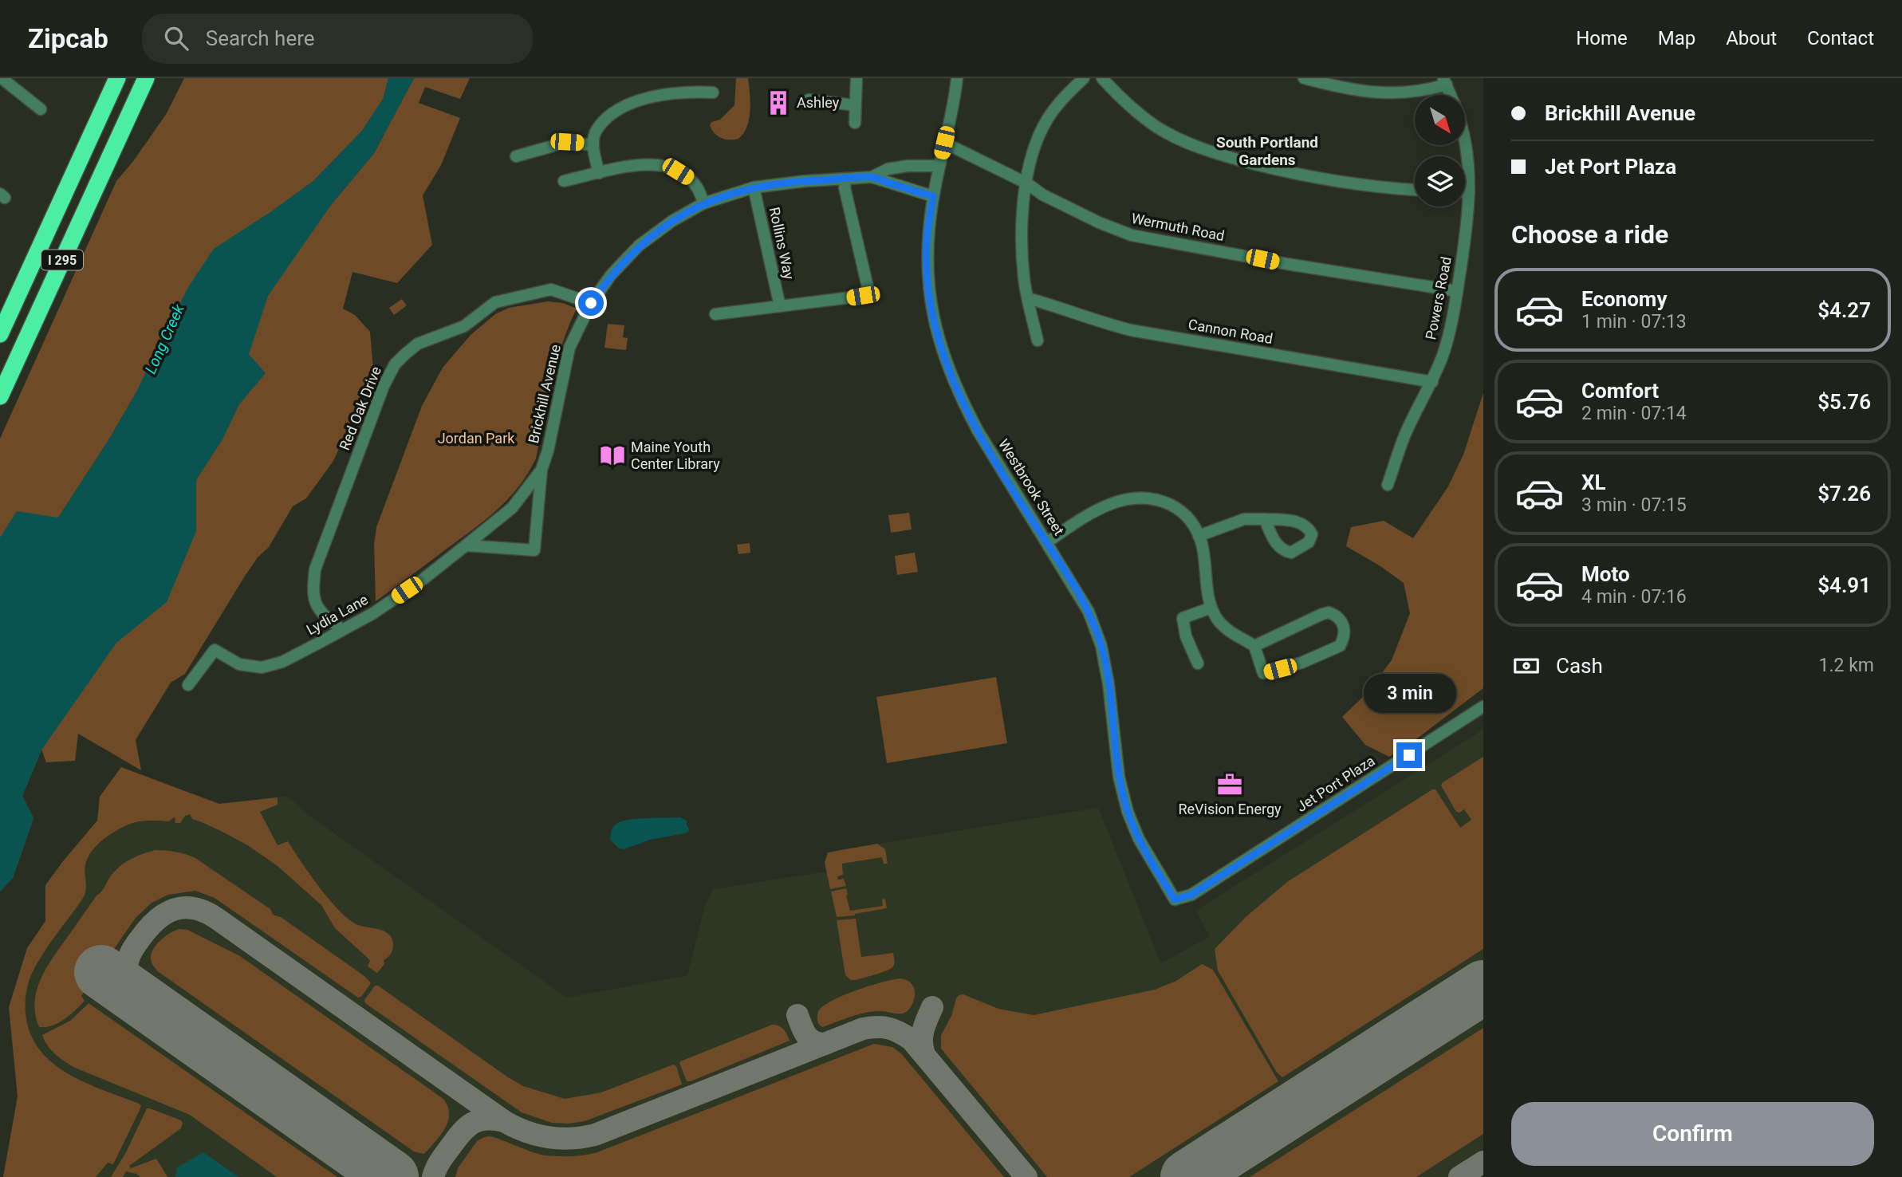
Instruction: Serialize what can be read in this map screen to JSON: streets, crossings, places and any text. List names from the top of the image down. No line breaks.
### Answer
{"streets":{"highway":["I 295"],"street":["Wermuth Road","Rollins Way","Powers Road","Cannon Road","Brickhill Avenue","Red Oak Drive","Westbrook Street","Lydia Lane","Jet Port Plaza"]},"crossings":[["Wermuth Road","Powers Road"],["Wermuth Road","Westbrook Street"],["Rollins Way","Brickhill Avenue"],["Powers Road","Cannon Road"],["Brickhill Avenue","Red Oak Drive"],["Brickhill Avenue","Westbrook Street"],["Brickhill Avenue","Lydia Lane"],["Red Oak Drive","Lydia Lane"],["Westbrook Street","Jet Port Plaza"]],"districts":["South Portland Gardens"],"water":["Long Creek"],"parks":["Jordan Park"],"places":{"building":["Ashley"],"library":["Maine Youth Center Library"],"office":["ReVision Energy"]},"north":"bottom right","page":{"header":"Zipcab","search":"Search here","nav":["Home","Map","About","Contact"],"banner":["Brickhill Avenue","Jet Port Plaza"],"heading":"Choose a ride","list":[{"name":"Economy","note":"1 min · 07:13","value":"$4.27"},{"name":"Comfort","note":"2 min · 07:14","value":"$5.76"},{"name":"XL","note":"3 min · 07:15","value":"$7.26"},{"name":"Moto","note":"4 min · 07:16","value":"$4.91"}],"pay":["Cash","1.2 km"],"bubble":"3 min","buttons":"Confirm"}}
